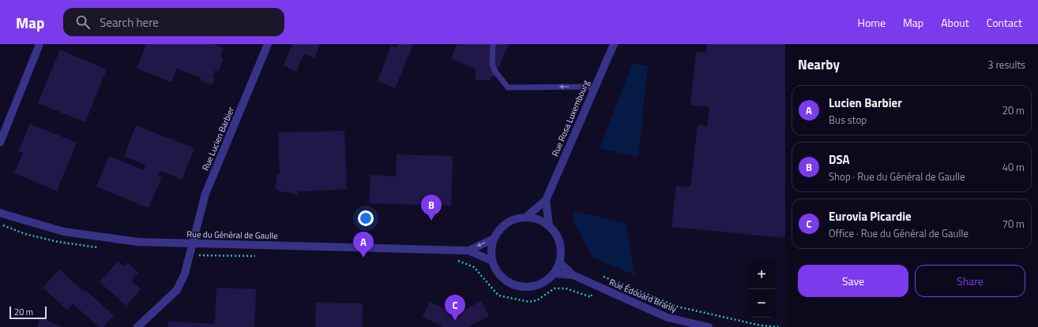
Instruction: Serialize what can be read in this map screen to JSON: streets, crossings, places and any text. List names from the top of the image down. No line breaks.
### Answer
{"streets":{"street":["Rue Rosa Luxembourg","Rue Lucien Barbier","Rue du Général de Gaulle","Rue Édouard Branly"]},"crossings":[["Rue Rosa Luxembourg","Rue du Général de Gaulle"],["Rue Rosa Luxembourg","Rue Édouard Branly"],["Rue Lucien Barbier","Rue du Général de Gaulle"],["Rue du Général de Gaulle","Rue Édouard Branly"]],"scale_bar":"20 m","page":{"header":"Map","search":"Search here","nav":["Home","Map","About","Contact"],"heading":["Nearby","3 results"],"list":[{"mark":"A","name":"Lucien Barbier","note":"Bus stop","value":"20 m"},{"mark":"B","name":"DSA","note":"Shop · Rue du Général de Gaulle","value":"40 m"},{"mark":"C","name":"Eurovia Picardie","note":"Office · Rue du Général de Gaulle","value":"70 m"}],"pins":["B","A","C"],"buttons":["Save","Share"],"map_buttons":["+","−"],"scale":"20 m"}}
